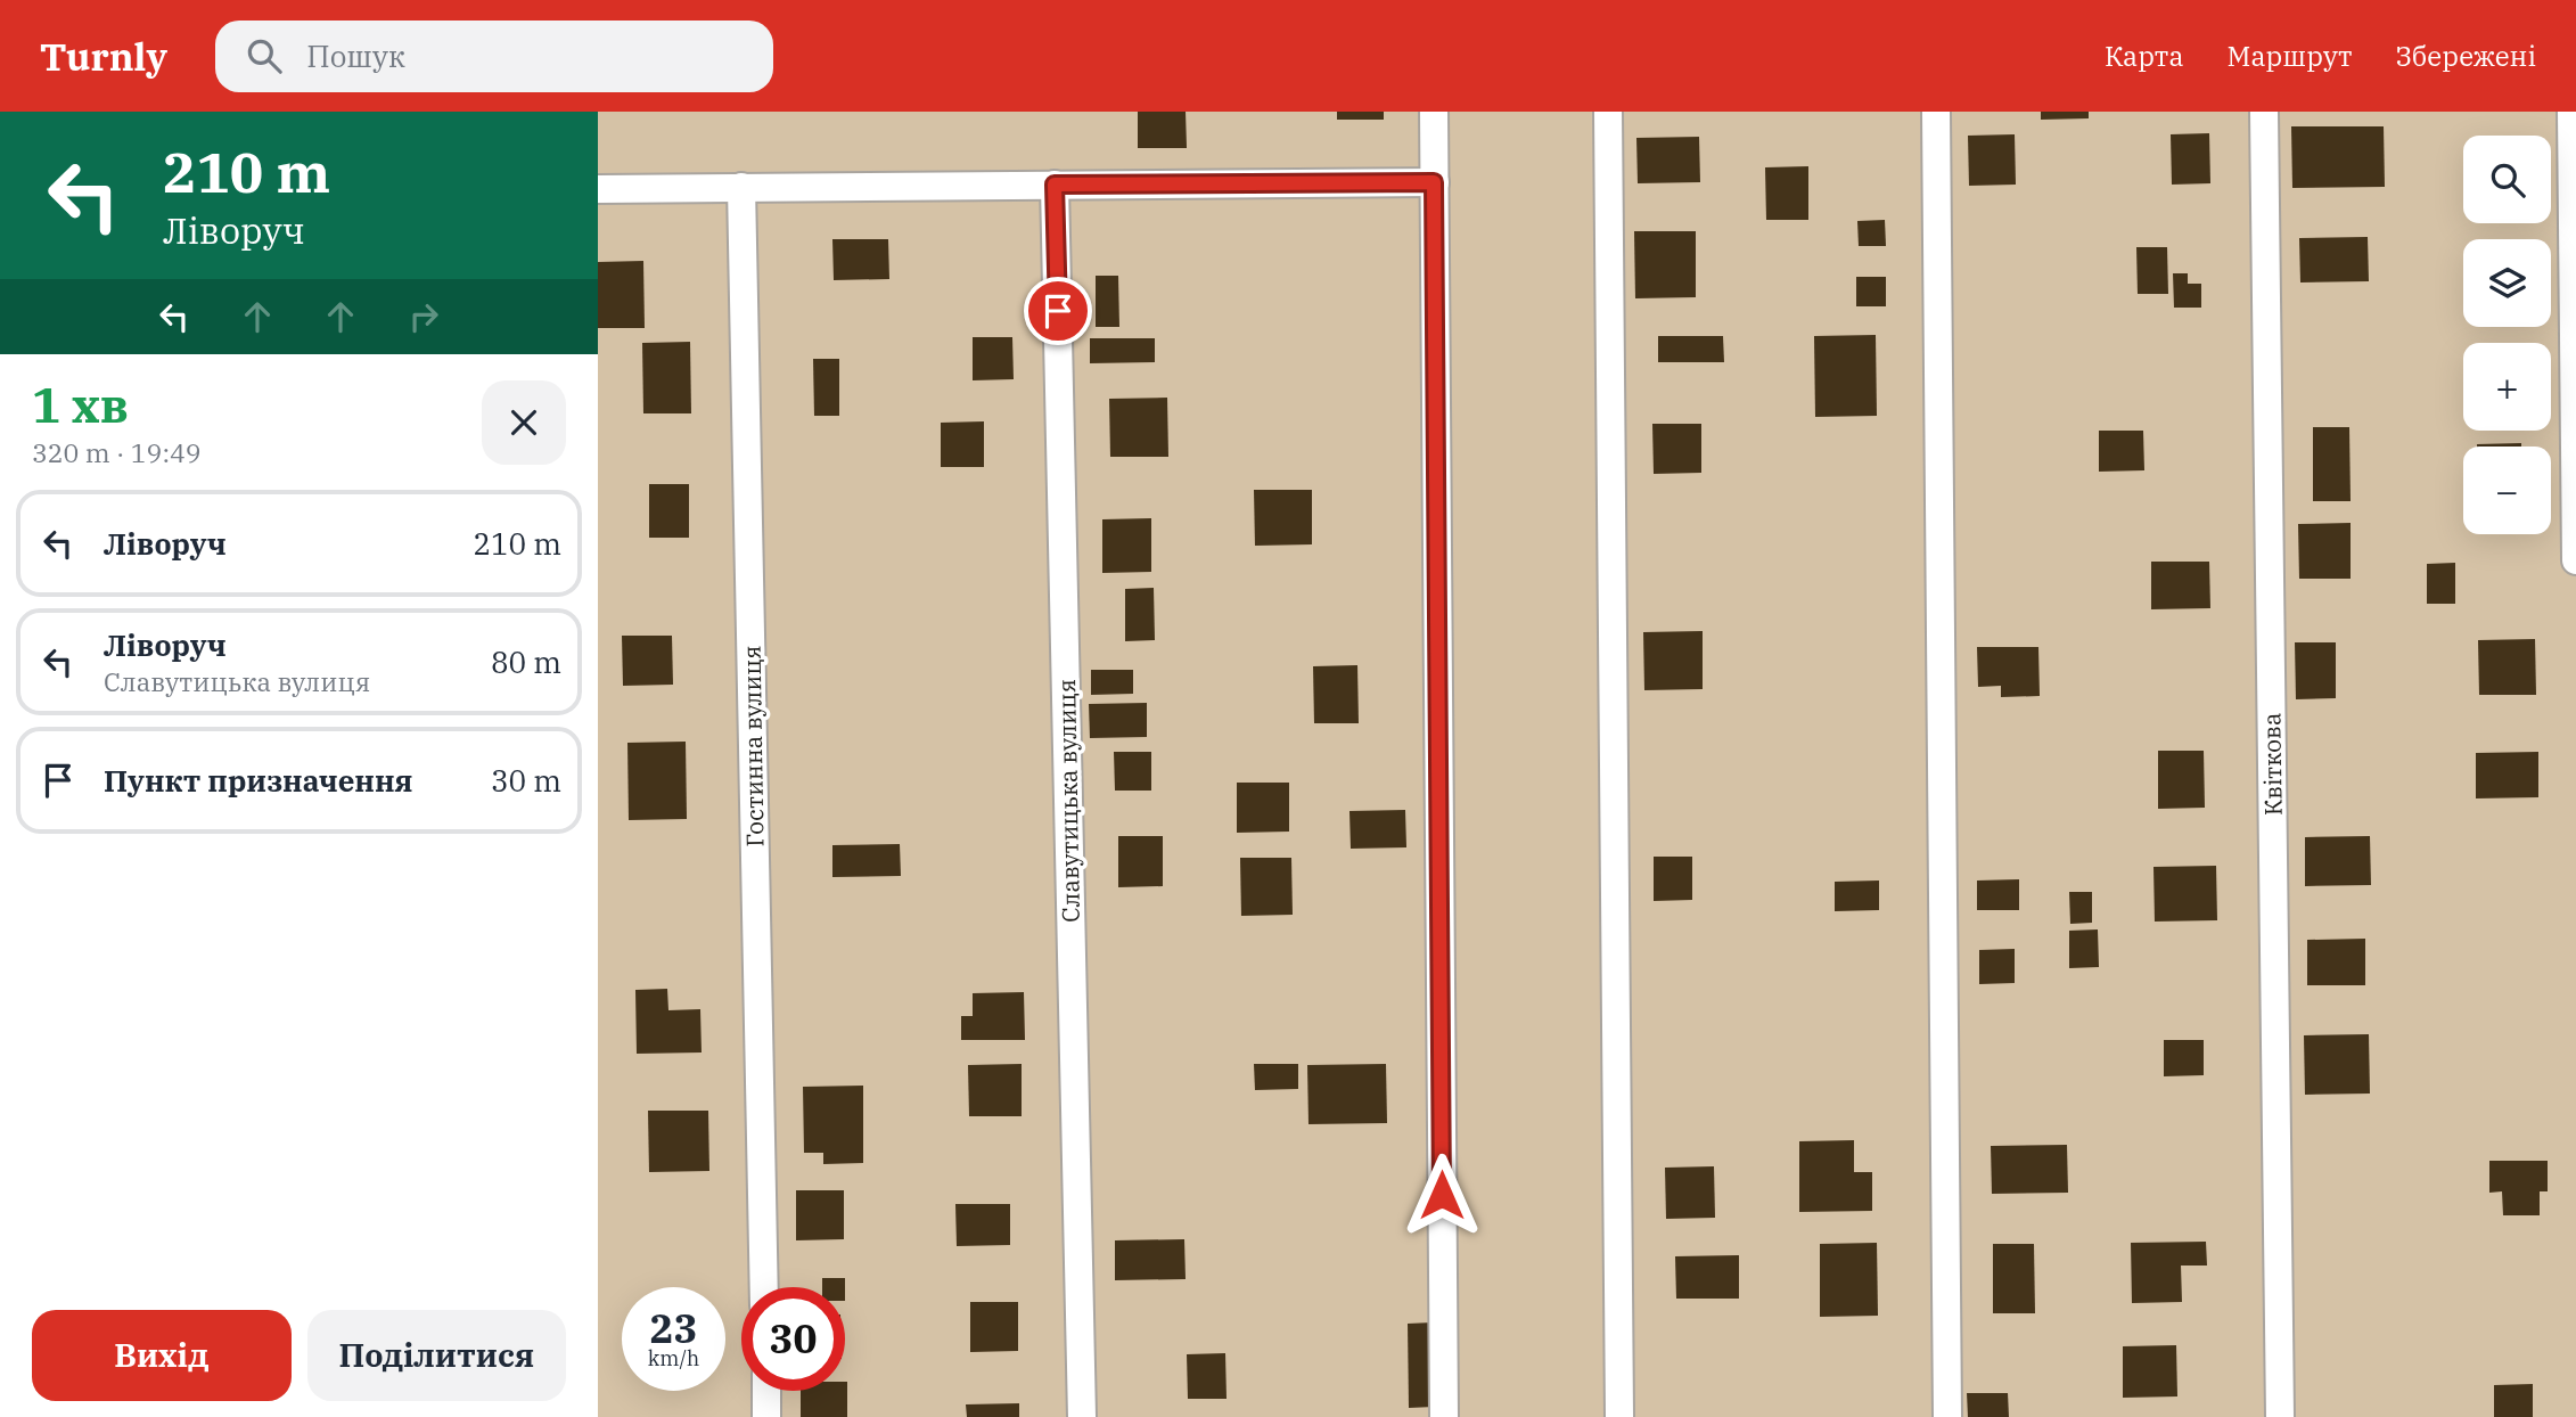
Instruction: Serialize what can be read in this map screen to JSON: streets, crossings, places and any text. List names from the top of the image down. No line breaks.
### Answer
{"streets":{"street":["Гостинна вулиця","Квіткова","Славутицька вулиця"]},"page":{"header":"Turnly","search":"Пошук","nav":["Карта","Маршрут","Збережені"],"turn":["210 m","Ліворуч"],"map_buttons":["+","−"],"heading":["1 хв","320 m · 19:49"],"list":[{"name":"Ліворуч","value":"210 m"},{"name":"Ліворуч","note":"Славутицька вулиця","value":"80 m"},{"name":"Пункт призначення","value":"30 m"}],"speed":"23 km/h","limit":"30","buttons":["Вихід","Поділитися"]}}
